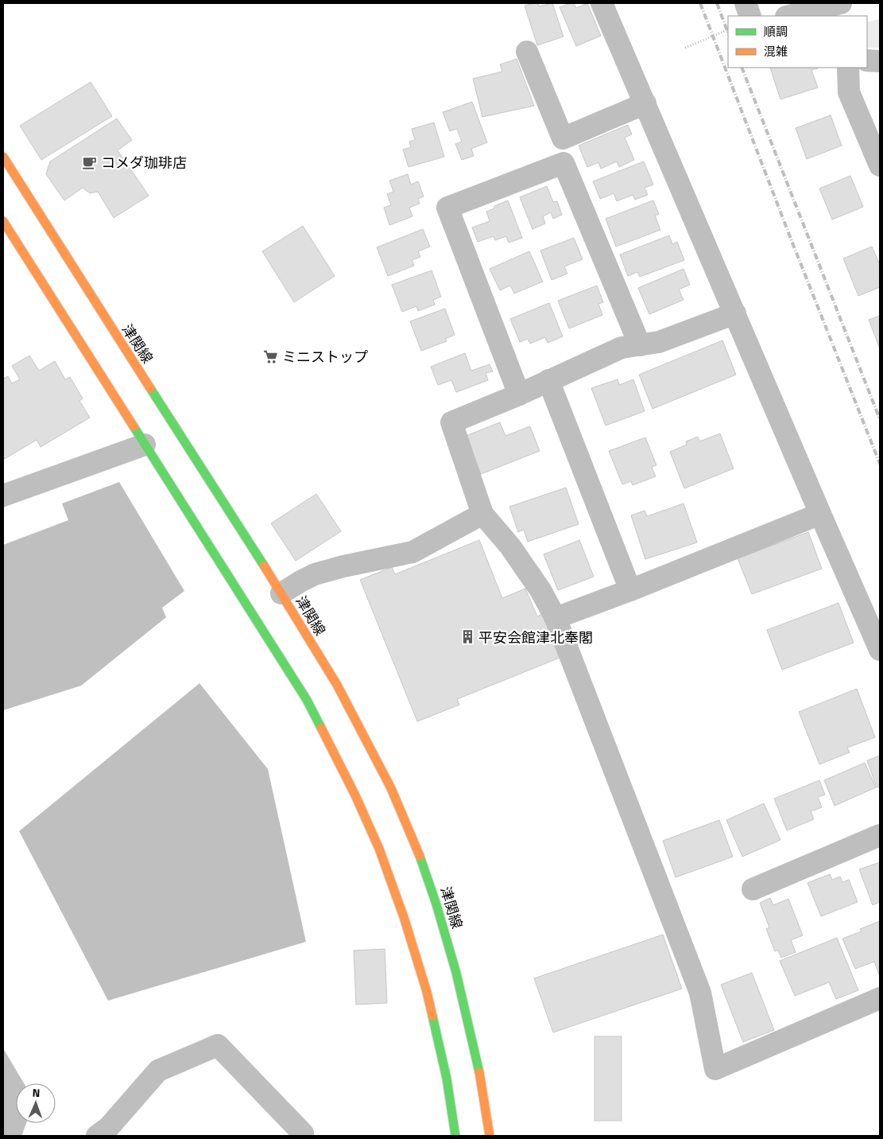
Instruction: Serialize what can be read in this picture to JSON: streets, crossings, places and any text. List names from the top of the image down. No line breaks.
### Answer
{"streets":{"main road":["津関線"]},"places":{"cafe":["コメダ珈琲店"],"supermarket":["ミニストップ"],"building":["平安会館津北奉閣"]},"legend":["順調","混雑"],"north":"top"}
